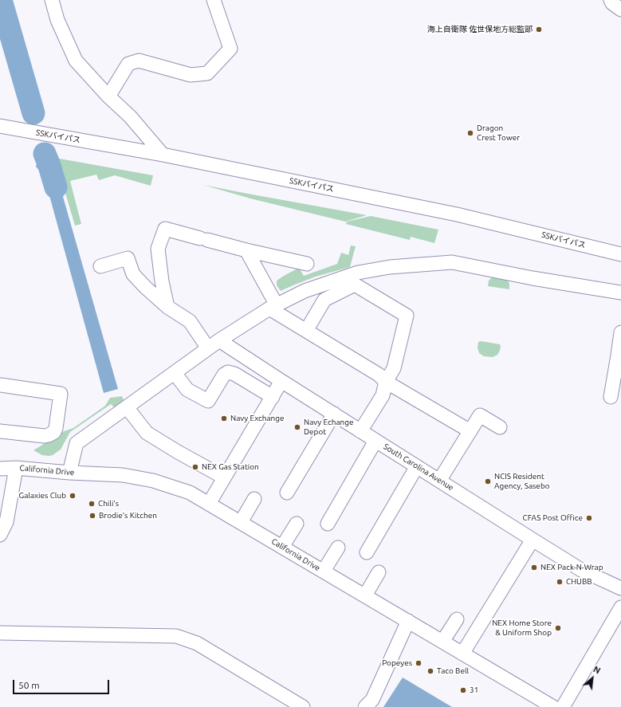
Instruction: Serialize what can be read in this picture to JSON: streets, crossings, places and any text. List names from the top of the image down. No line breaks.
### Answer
{"streets":{"street":["SSKバイパス","South Carolina Avenue","California Drive"]},"places":["海上自衛隊 佐世保地方総監部","Dragon Crest Tower","Navy Exchange","Navy Echange Depot","NEX Gas Station","NCIS Resident Agency, Sasebo","Galaxies Club","Chili's","Brodie's Kitchen","CFAS Post Office","NEX Pack-N-Wrap","CHUBB","NEX Home Store & Uniform Shop","Popeyes","Taco Bell","31"],"scale_bar":"50 m","north":"top right"}
